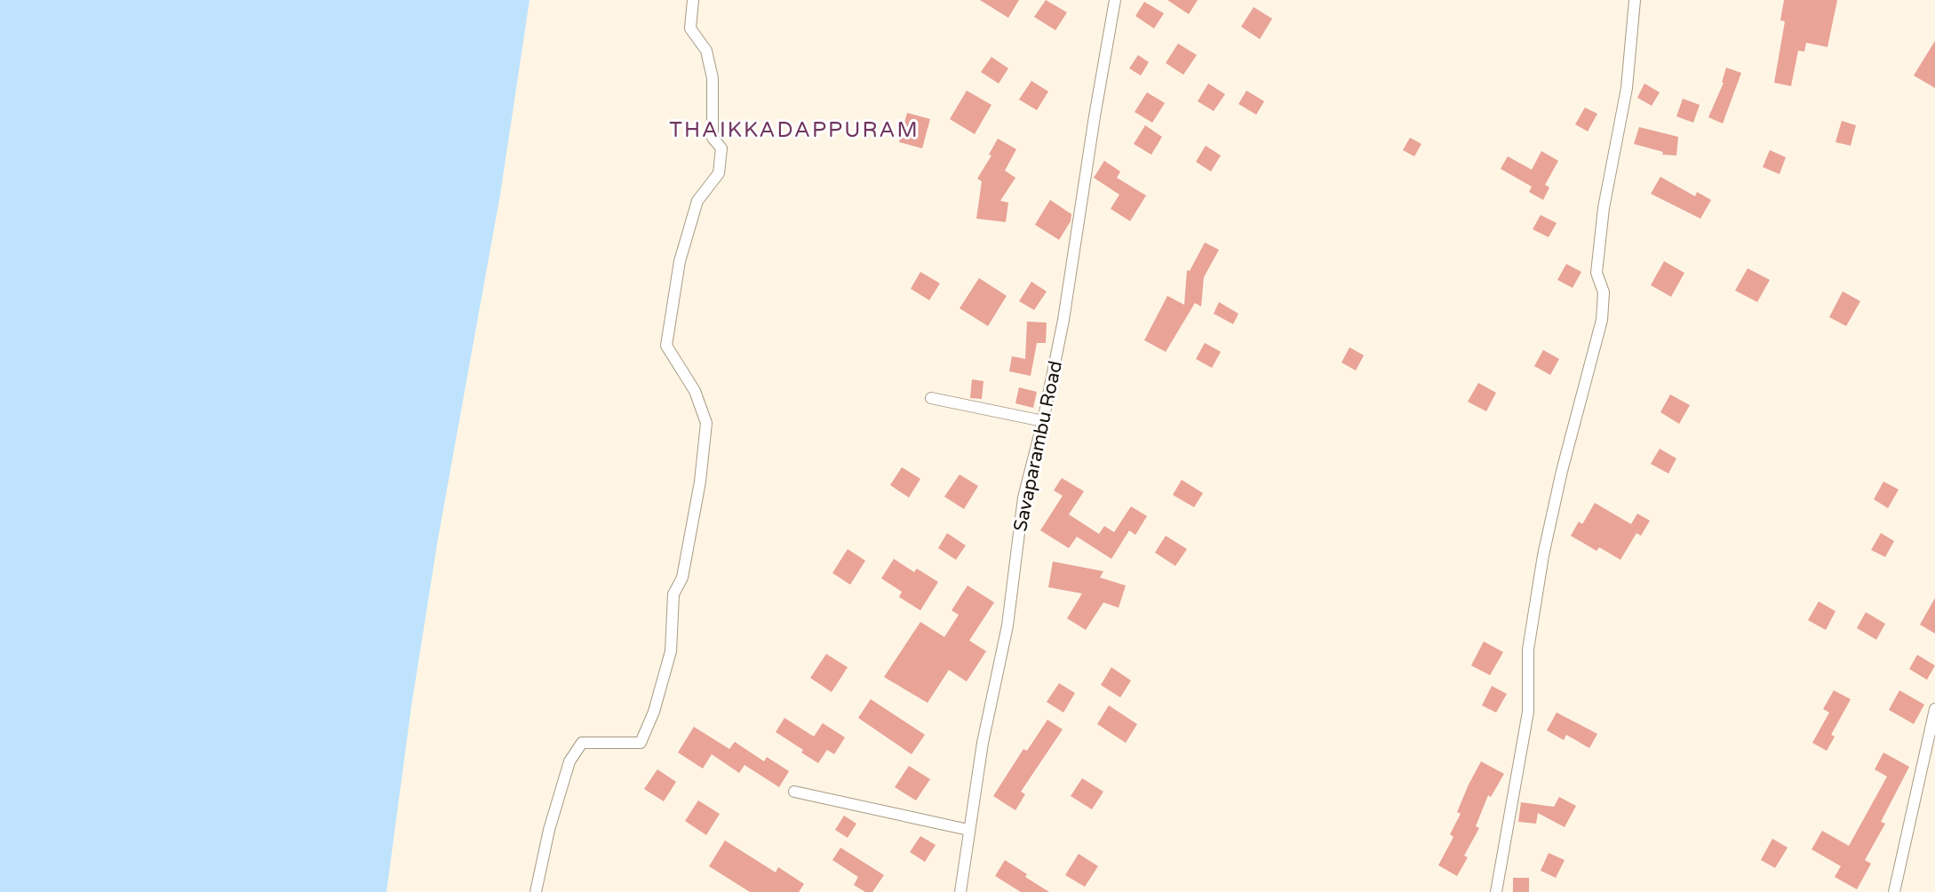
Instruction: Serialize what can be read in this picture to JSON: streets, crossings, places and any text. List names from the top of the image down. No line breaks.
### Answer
{"streets":{"street":["Savaparambu Road"]},"districts":["THAIKKADAPPURAM"]}
